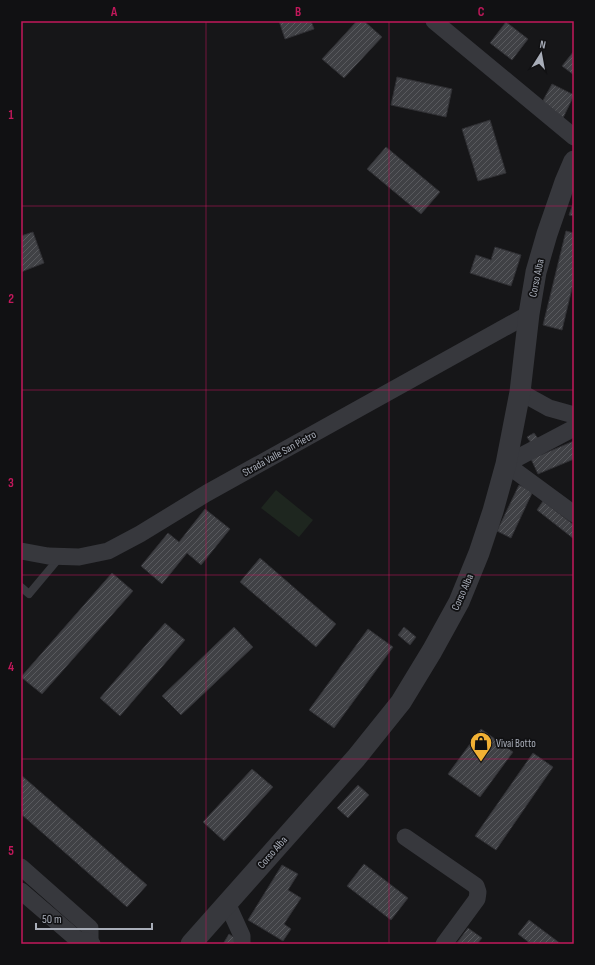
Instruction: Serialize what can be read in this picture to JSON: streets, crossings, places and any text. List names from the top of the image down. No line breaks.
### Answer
{"streets":{"street":["Corso Alba","Strada Valle San Pietro"]},"crossings":[["Corso Alba","Strada Valle San Pietro"]],"places":{"shop":["Vivai Botto"]},"scale_bar":"50 m","north":"top","grid":{"columns":["A","B","C"],"rows":["1","2","3","4","5"]}}
